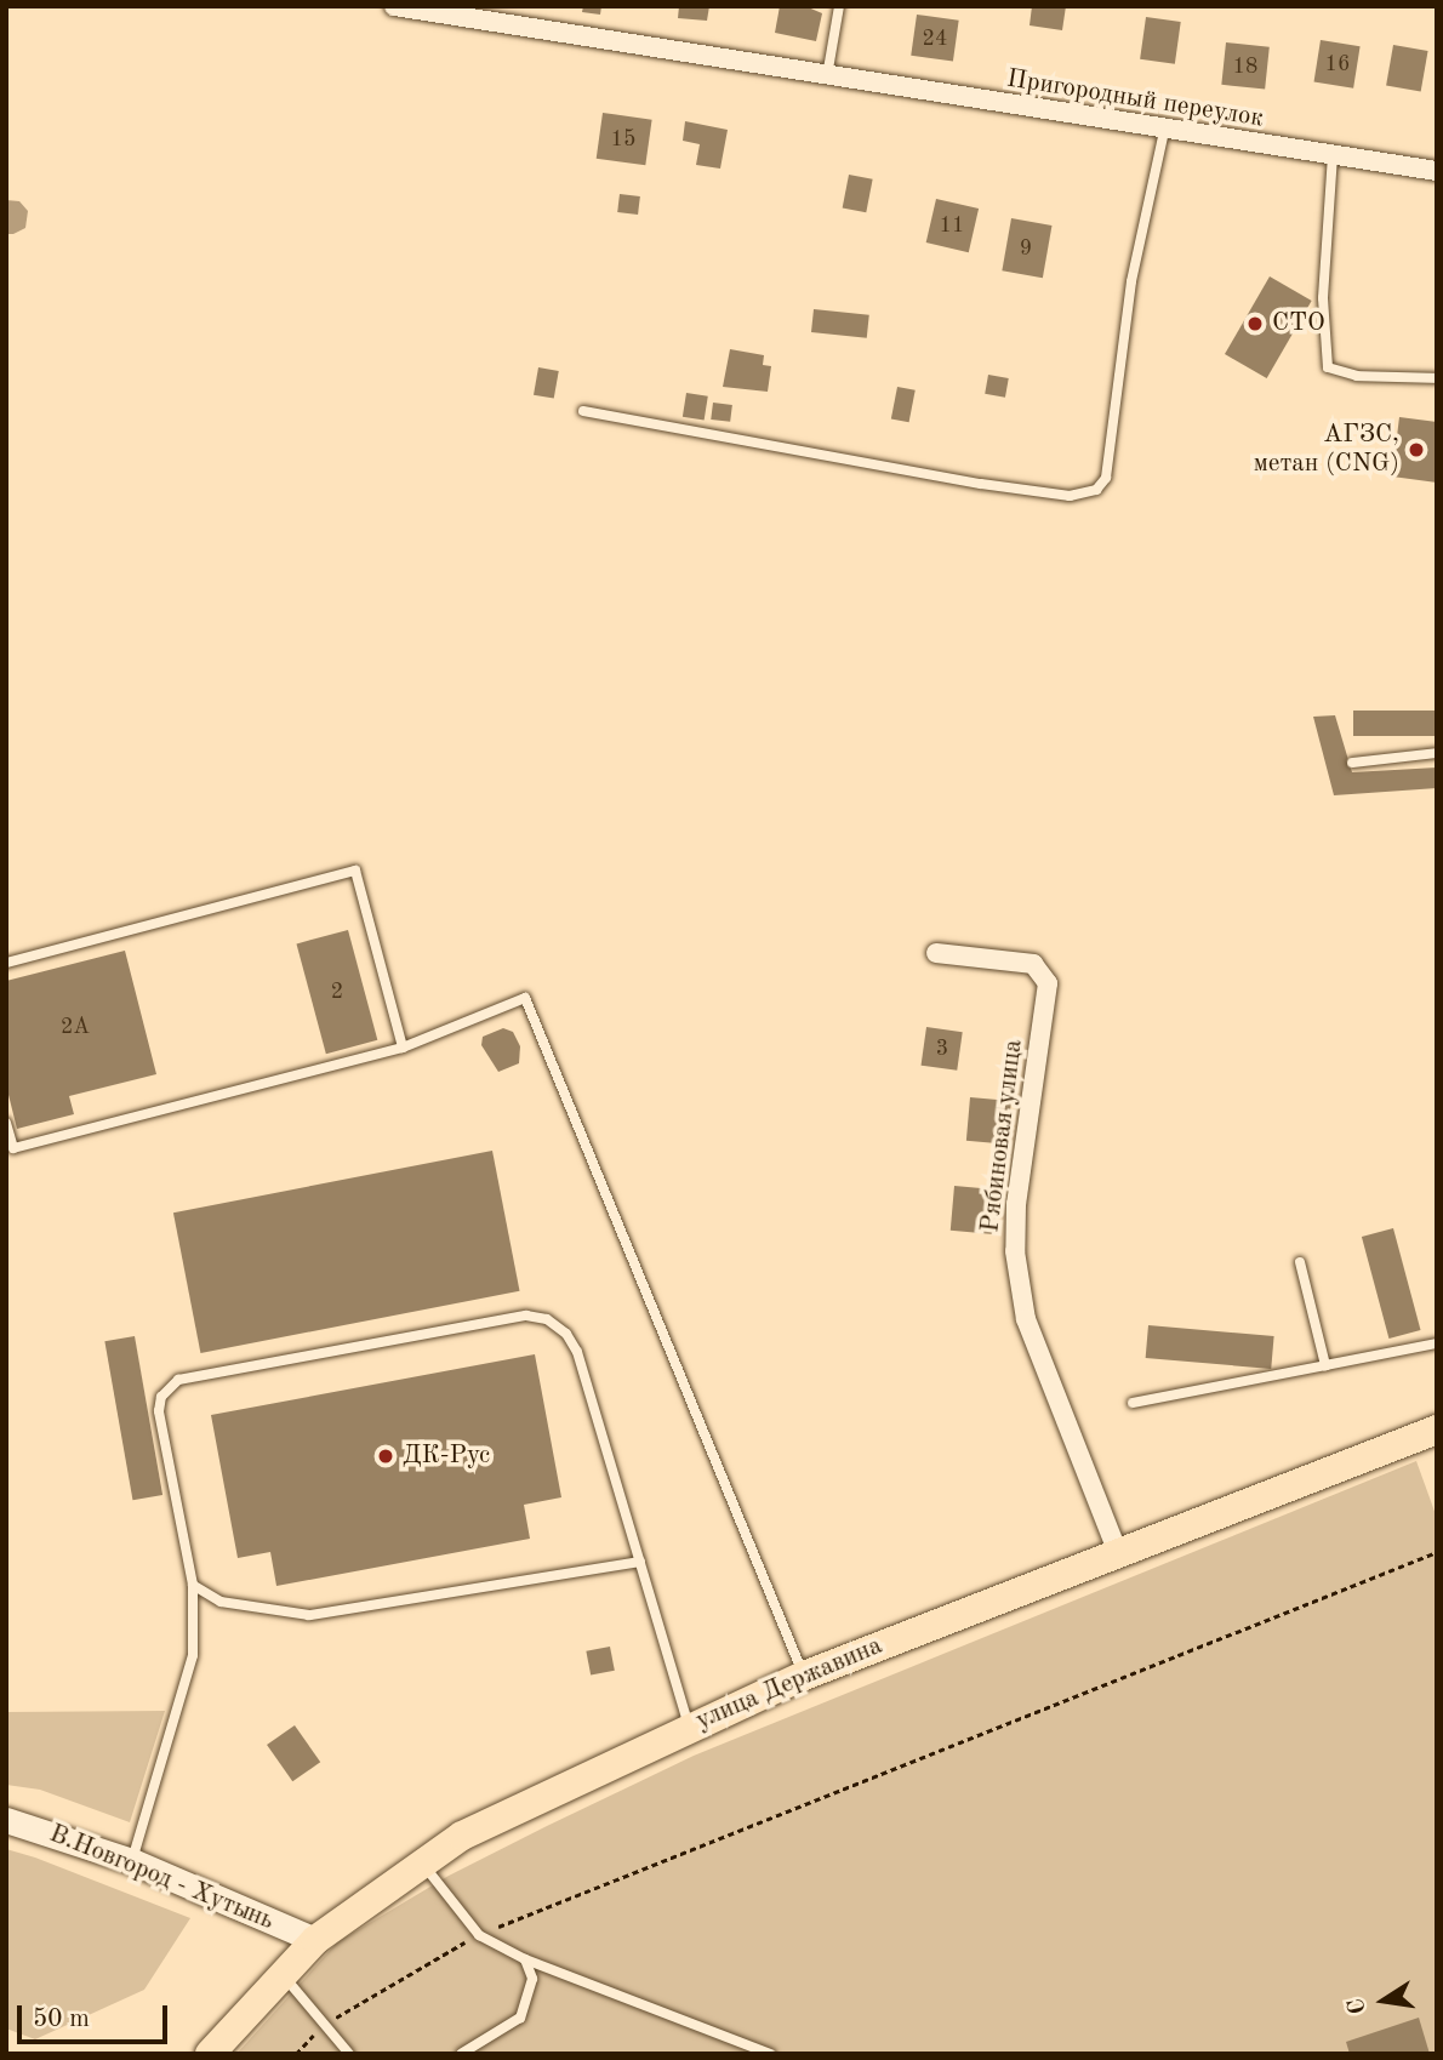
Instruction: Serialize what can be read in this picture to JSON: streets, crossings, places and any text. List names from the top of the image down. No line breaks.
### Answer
{"streets":{"main road":["улица Державина"],"street":["Пригородный переулок","Рябиновая улица","В.Новгород - Хутынь"]},"crossings":[["Рябиновая улица","улица Державина"],["улица Державина","В.Новгород - Хутынь"]],"places":["СТО","АГЗС, метан (CNG)","ДК-Рус"],"house_numbers":["24","16","18","15","11","9","2","2А","3"],"scale_bar":"50 m","north":"left"}
